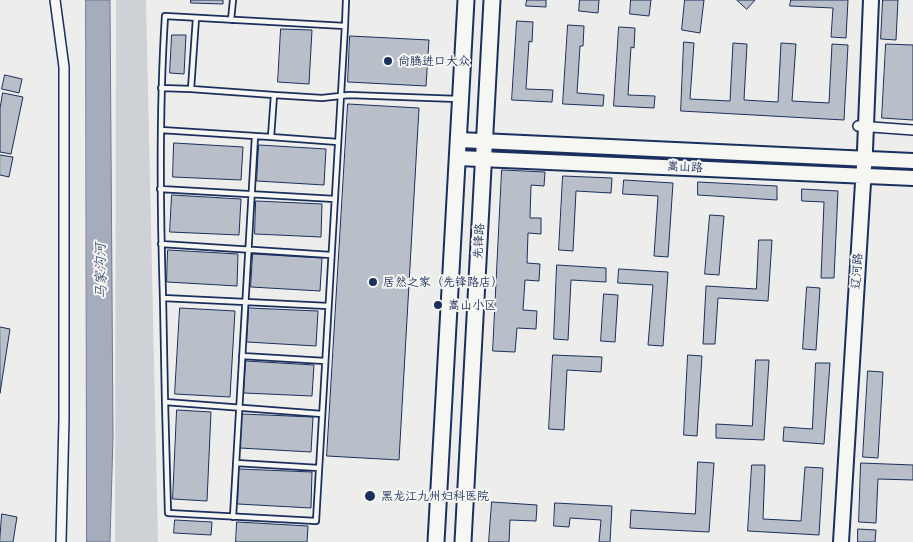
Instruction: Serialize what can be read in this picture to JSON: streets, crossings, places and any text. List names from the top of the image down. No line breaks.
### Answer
{"streets":{"main road":["嵩山路","先锋路","辽河路"]},"crossings":[["嵩山路","先锋路"],["嵩山路","辽河路"]],"water":["马家沟河"],"places":["尚腾进口大众","居然之家（先锋路店）","嵩山小区","黑龙江九州妇科医院"]}
